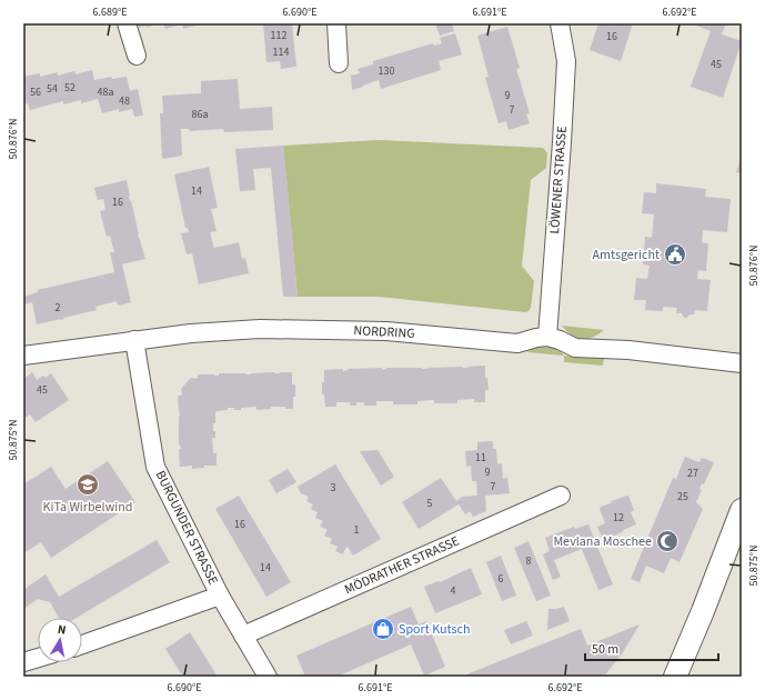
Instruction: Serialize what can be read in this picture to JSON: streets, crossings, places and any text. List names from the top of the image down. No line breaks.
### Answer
{"streets":{"street":["LÖWENER STRASSE","NORDRING","BURGUNDER STRASSE","MÖDRATHER STRASSE"]},"crossings":[["LÖWENER STRASSE","NORDRING"],["NORDRING","BURGUNDER STRASSE"],["BURGUNDER STRASSE","MÖDRATHER STRASSE"]],"places":{"public building":["Amtsgericht"],"school or university":["KiTa Wirbelwind"],"mosque":["Mevlana Moschee"],"shop":["Sport Kutsch"]},"house_numbers":["112","16","114","45","130","52","54","56","48a","9","48","7","86a","14","16","2","45","11","9","27","7","3","25","5","12","16","1","8","14","6","4"],"scale_bar":"50 m","north":"top","coordinates":["6.689°E","6.690°E","6.691°E","6.692°E","50.876°N","50.875°N"]}
